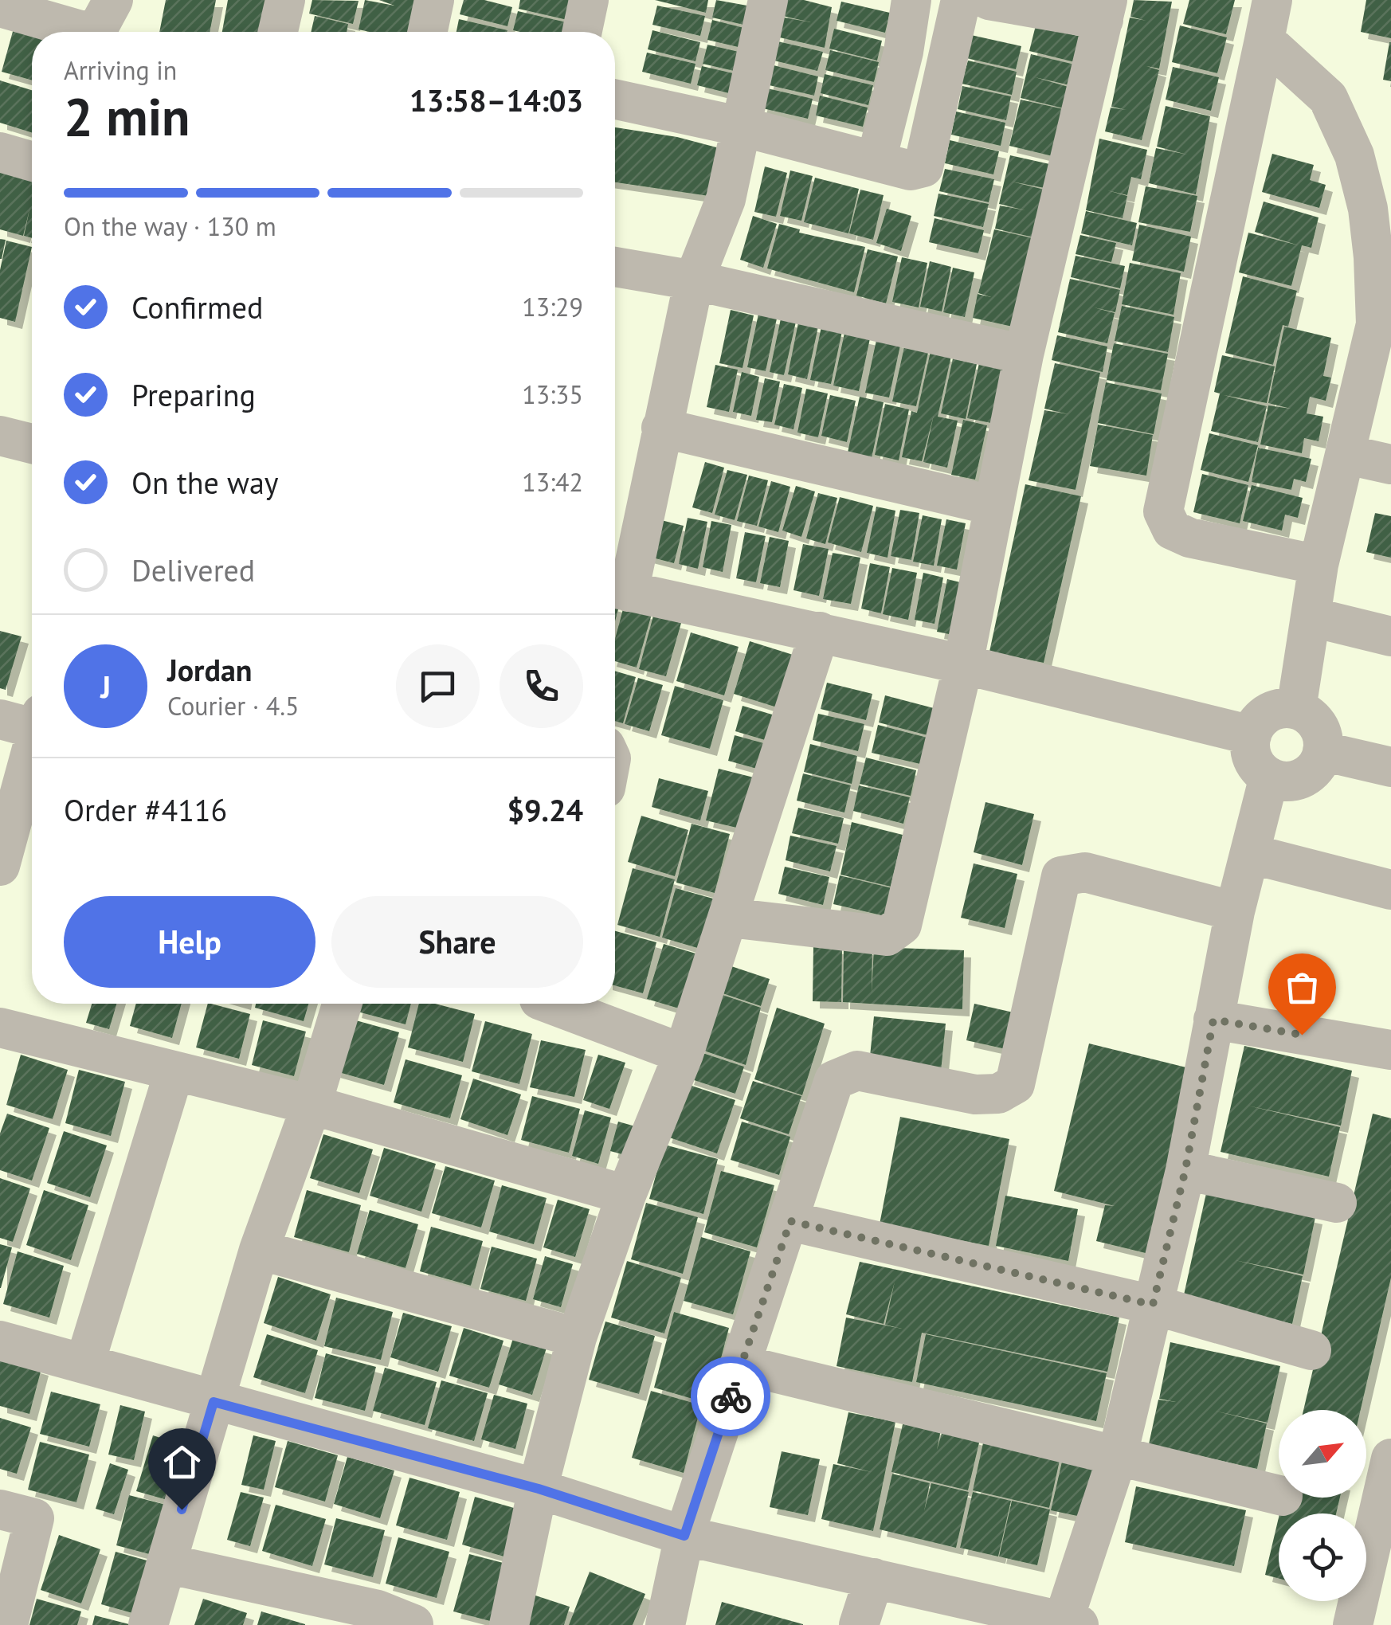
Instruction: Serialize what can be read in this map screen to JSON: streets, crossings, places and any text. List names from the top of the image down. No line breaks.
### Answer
{"north":"top right","page":{"heading":["2 min","Arriving in","13:58–14:03"],"panel":["Jordan","Courier · 4.5","Order #4116","$9.24"],"bar":"On the way · 130 m","list":[["Confirmed","13:29"],["Preparing","13:35"],["On the way","13:42"],"Delivered"],"round":"J","buttons":["Help","Share"]}}
